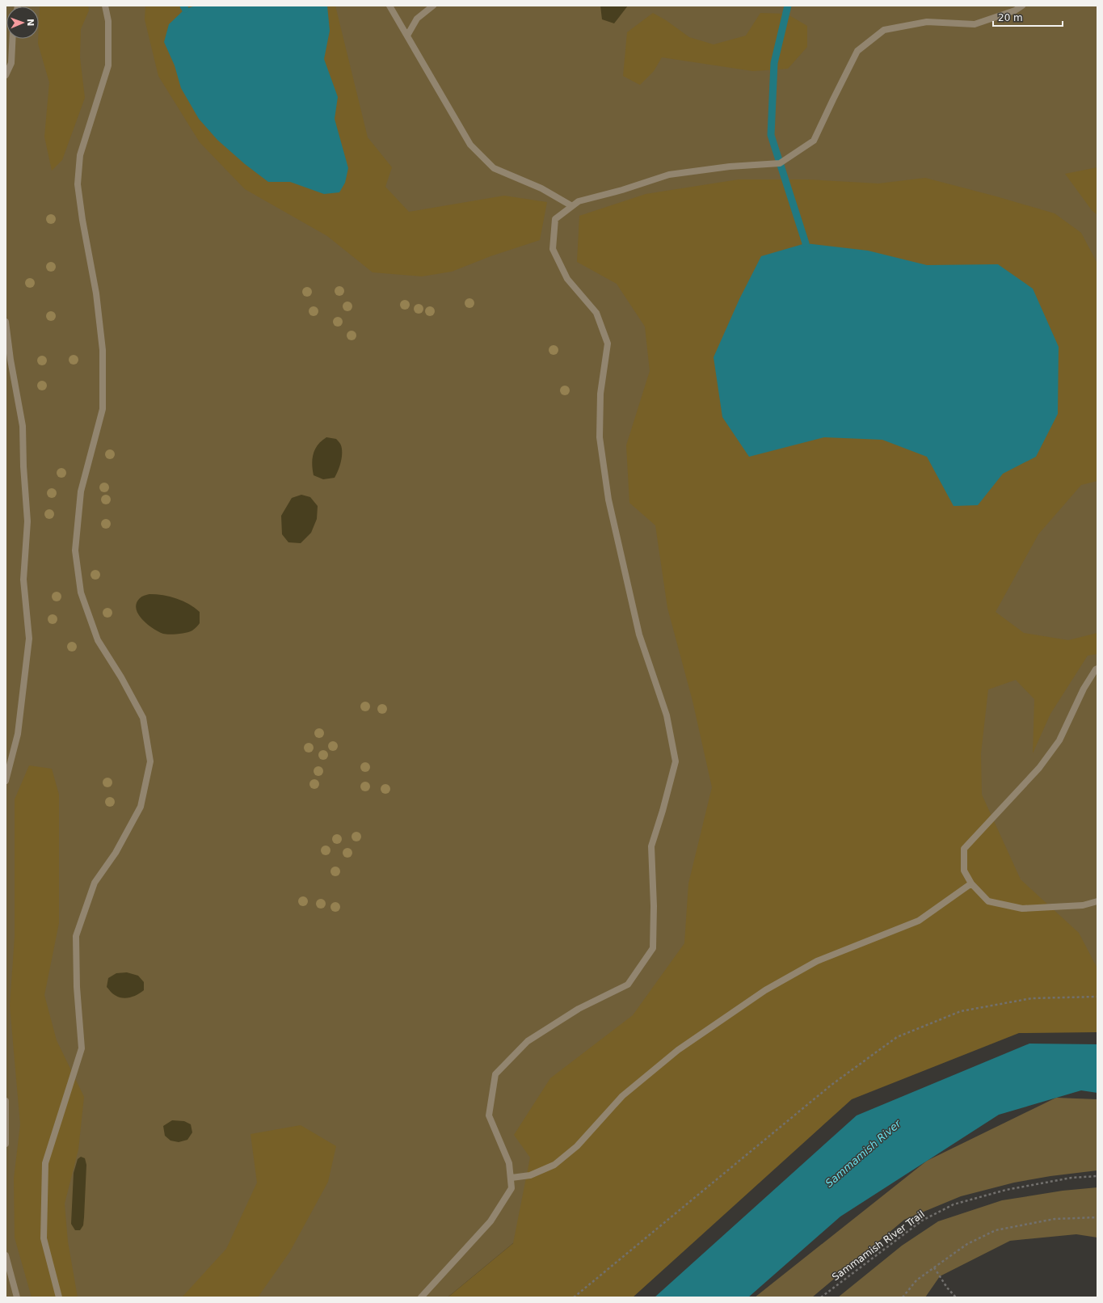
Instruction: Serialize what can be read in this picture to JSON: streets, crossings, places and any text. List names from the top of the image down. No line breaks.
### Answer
{"streets":{"path":["Sammamish River Trail"]},"water":["Sammamish River"],"scale_bar":"20 m","north":"right"}
